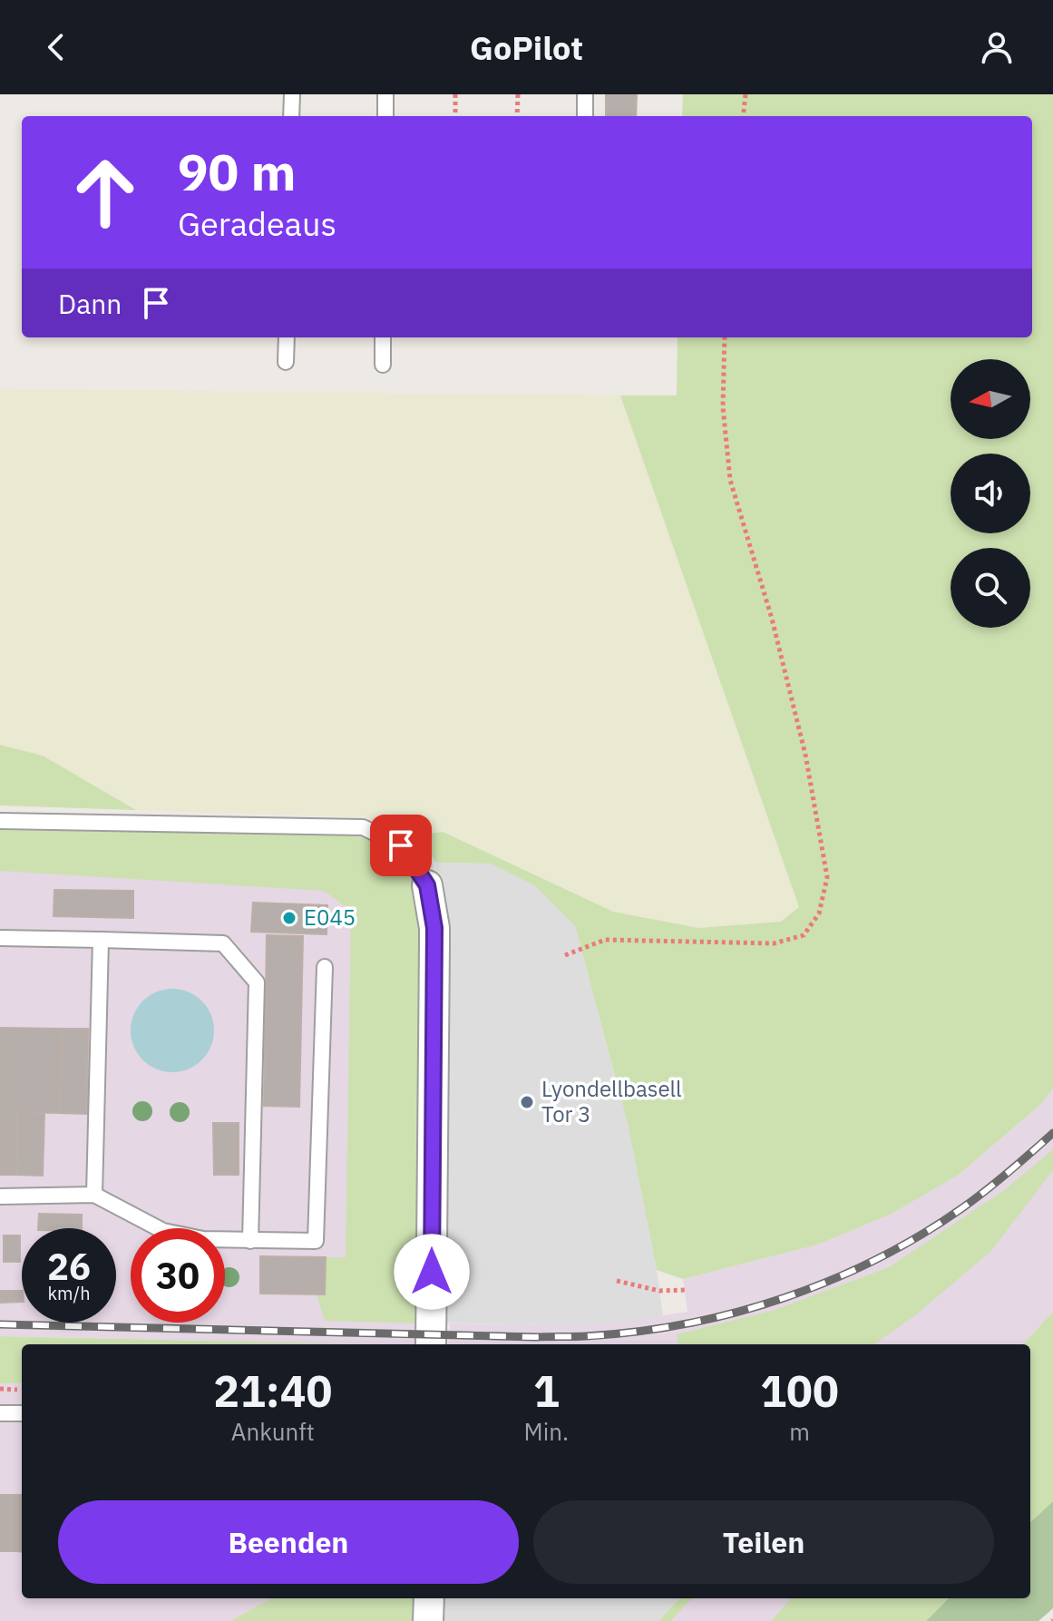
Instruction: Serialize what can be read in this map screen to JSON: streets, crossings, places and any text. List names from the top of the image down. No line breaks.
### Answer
{"places":["E045","Lyondellbasell Tor 3"],"north":"left","page":{"header":"GoPilot","turn":["90 m","Geradeaus"],"then":"Dann","speed":"26 km/h","limit":"30","eta":["21:40","Ankunft","1","Min.","100","m"],"buttons":["Beenden","Teilen"]}}
